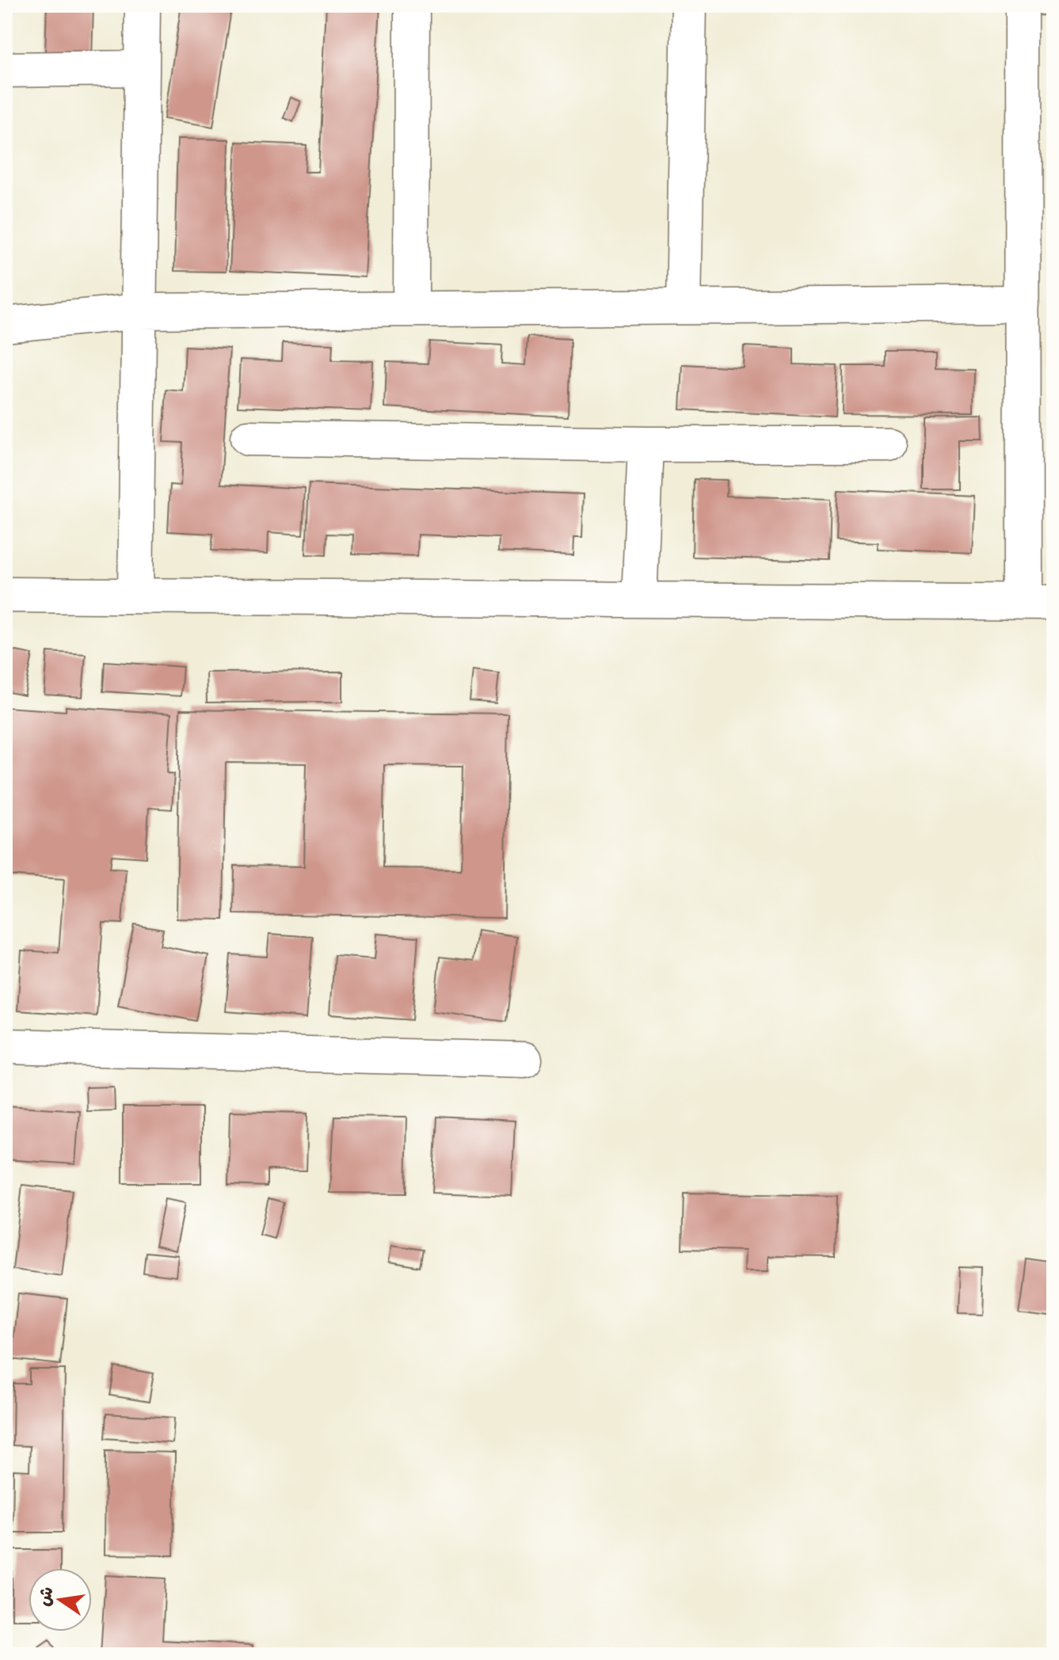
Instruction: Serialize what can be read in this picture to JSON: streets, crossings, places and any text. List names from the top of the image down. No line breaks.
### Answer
{"north":"left"}
